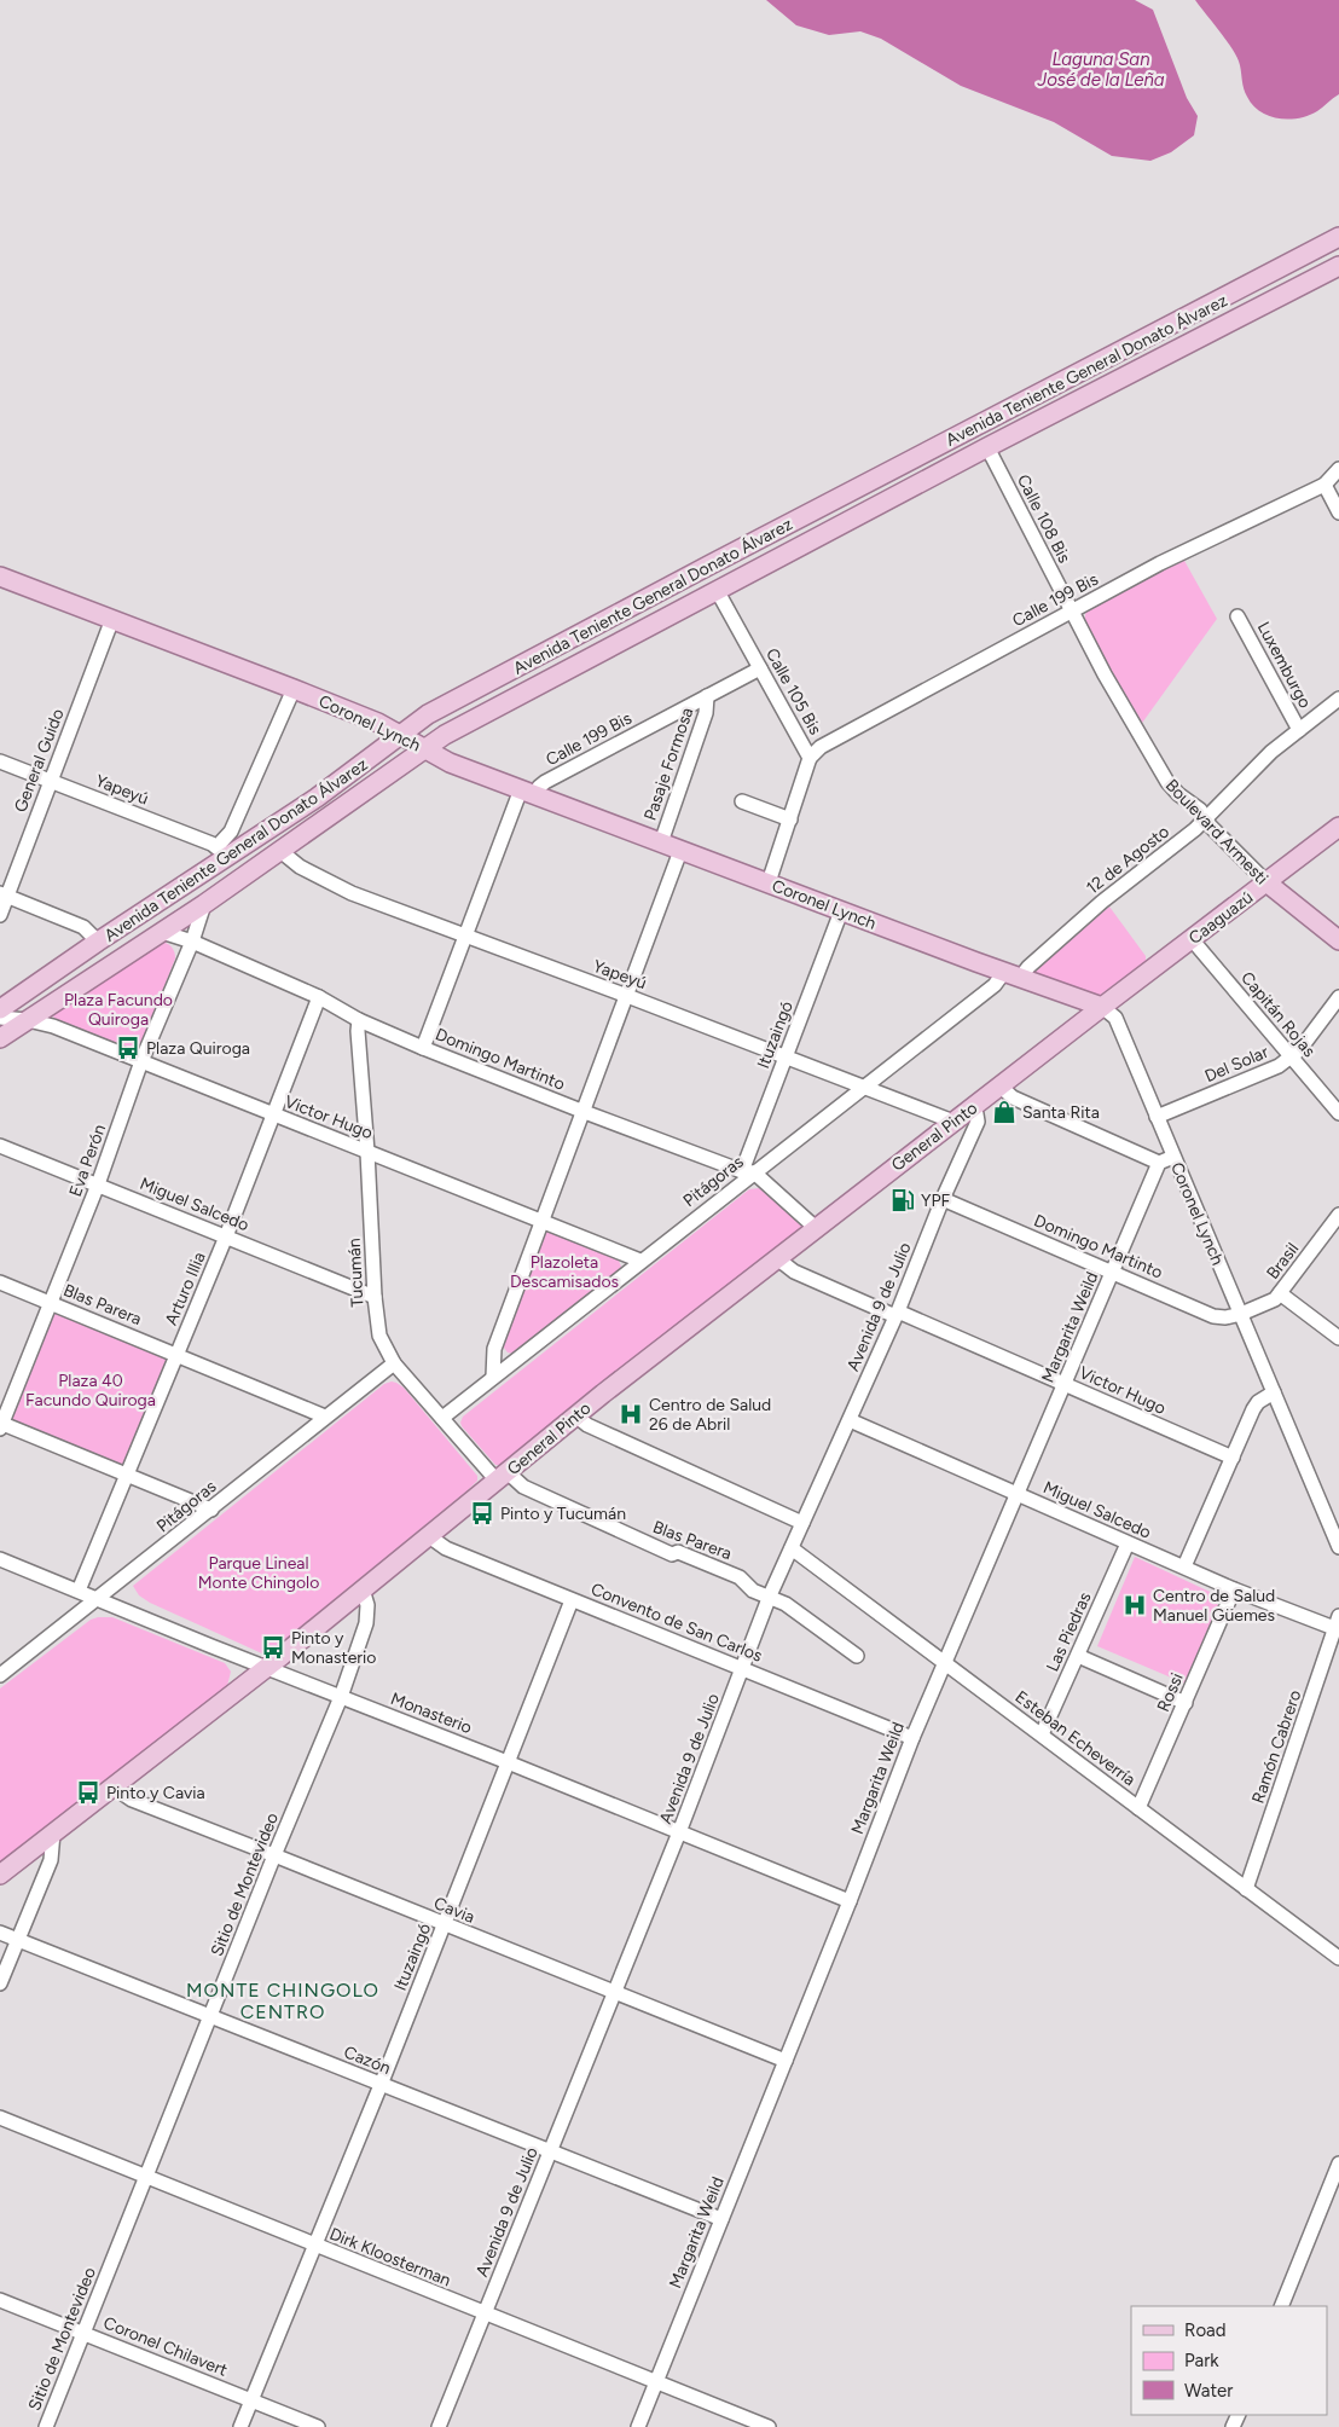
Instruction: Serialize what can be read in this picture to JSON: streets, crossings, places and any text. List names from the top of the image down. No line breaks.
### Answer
{"streets":{"main road":["Avenida Teniente General Donato Álvarez","Coronel Lynch","Boulevard Armesti","Caaguazú","General Pinto"],"street":["Calle 108 Bis","Calle 199 Bis","Luxemburgo","Calle 105 Bis","General Guido","Pasaje Formosa","Yapeyú","12 de Agosto","Capitán Rojas","Ituzaingó","Domingo Martinto","Del Solar","Victor Hugo","Eva Perón","Pitágoras","Miguel Salcedo","Brasil","Tucumán","Arturo Illia","Blas Parera","Avenida 9 de Julio","Margarita Weild","Convento de San Carlos","Las Piedras","Rossi","Monasterio","Esteban Echeverría","Ramón Cabrero","Sitio de Montevideo","Cavia","Cazón","Dirk Kloosterman","Coronel Chilavert"]},"crossings":[["Avenida Teniente General Donato Álvarez","Calle 108 Bis"],["Avenida Teniente General Donato Álvarez","Calle 105 Bis"],["Avenida Teniente General Donato Álvarez","Coronel Lynch"],["Avenida Teniente General Donato Álvarez","Yapeyú"],["Avenida Teniente General Donato Álvarez","Domingo Martinto"],["Avenida Teniente General Donato Álvarez","Victor Hugo"],["Avenida Teniente General Donato Álvarez","Eva Perón"],["Calle 108 Bis","Calle 199 Bis"],["Calle 108 Bis","Boulevard Armesti"],["Calle 199 Bis","Calle 105 Bis"],["Calle 199 Bis","Coronel Lynch"],["Calle 199 Bis","Pasaje Formosa"],["Luxemburgo","12 de Agosto"],["Calle 105 Bis","Coronel Lynch"],["Coronel Lynch","General Guido"],["Coronel Lynch","Pasaje Formosa"],["Coronel Lynch","12 de Agosto"],["Coronel Lynch","Caaguazú"],["Coronel Lynch","Ituzaingó"],["Coronel Lynch","Domingo Martinto"],["Coronel Lynch","Del Solar"],["Coronel Lynch","General Pinto"],["Coronel Lynch","Pitágoras"],["Coronel Lynch","Brasil"],["General Guido","Yapeyú"],["Yapeyú","Ituzaingó"],["Yapeyú","General Pinto"],["Yapeyú","Pitágoras"],["Boulevard Armesti","12 de Agosto"],["Boulevard Armesti","Caaguazú"],["12 de Agosto","Pitágoras"],["Caaguazú","Capitán Rojas"],["Caaguazú","General Pinto"],["Capitán Rojas","Del Solar"],["Ituzaingó","Domingo Martinto"],["Ituzaingó","Pitágoras"],["Ituzaingó","Convento de San Carlos"],["Ituzaingó","Monasterio"],["Ituzaingó","Cavia"],["Ituzaingó","Cazón"],["Ituzaingó","Dirk Kloosterman"],["Ituzaingó","Coronel Chilavert"],["Domingo Martinto","General Pinto"],["Domingo Martinto","Eva Perón"],["Domingo Martinto","Pitágoras"],["Domingo Martinto","Brasil"],["Domingo Martinto","Tucumán"],["Domingo Martinto","Arturo Illia"],["Domingo Martinto","Avenida 9 de Julio"],["Domingo Martinto","Margarita Weild"],["Victor Hugo","General Pinto"],["Victor Hugo","Eva Perón"],["Victor Hugo","Pitágoras"],["Victor Hugo","Tucumán"],["Victor Hugo","Arturo Illia"],["Victor Hugo","Avenida 9 de Julio"],["Victor Hugo","Margarita Weild"],["General Pinto","Tucumán"],["General Pinto","Blas Parera"],["General Pinto","Avenida 9 de Julio"],["General Pinto","Convento de San Carlos"],["General Pinto","Monasterio"],["General Pinto","Sitio de Montevideo"],["General Pinto","Cavia"],["Eva Perón","Miguel Salcedo"],["Eva Perón","Blas Parera"],["Pitágoras","Tucumán"],["Pitágoras","Blas Parera"],["Pitágoras","Monasterio"],["Miguel Salcedo","Tucumán"],["Miguel Salcedo","Arturo Illia"],["Miguel Salcedo","Avenida 9 de Julio"],["Miguel Salcedo","Margarita Weild"],["Miguel Salcedo","Las Piedras"],["Miguel Salcedo","Rossi"],["Miguel Salcedo","Ramón Cabrero"],["Tucumán","Blas Parera"],["Arturo Illia","Blas Parera"],["Arturo Illia","Monasterio"],["Blas Parera","Avenida 9 de Julio"],["Avenida 9 de Julio","Convento de San Carlos"],["Avenida 9 de Julio","Monasterio"],["Avenida 9 de Julio","Esteban Echeverría"],["Avenida 9 de Julio","Cavia"],["Avenida 9 de Julio","Cazón"],["Avenida 9 de Julio","Dirk Kloosterman"],["Margarita Weild","Convento de San Carlos"],["Margarita Weild","Monasterio"],["Margarita Weild","Esteban Echeverría"],["Margarita Weild","Cavia"],["Margarita Weild","Cazón"],["Margarita Weild","Dirk Kloosterman"],["Las Piedras","Esteban Echeverría"],["Rossi","Esteban Echeverría"],["Monasterio","Sitio de Montevideo"],["Esteban Echeverría","Ramón Cabrero"],["Sitio de Montevideo","Cavia"],["Sitio de Montevideo","Cazón"],["Sitio de Montevideo","Dirk Kloosterman"],["Sitio de Montevideo","Coronel Chilavert"]],"districts":["MONTE CHINGOLO CENTRO"],"water":["Laguna San José de la Leña"],"parks":["Plaza Facundo Quiroga","Plazoleta Descamisados","Plaza 40 Facundo Quiroga","Parque Lineal Monte Chingolo"],"places":{"bus stop":["Plaza Quiroga","Pinto y Tucumán","Pinto y Monasterio","Pinto y Cavia"],"shop":["Santa Rita"],"fuel station":["YPF"],"hospital":["Centro de Salud 26 de Abril","Centro de Salud Manuel Güemes"]},"legend":["Road","Park","Water"]}
